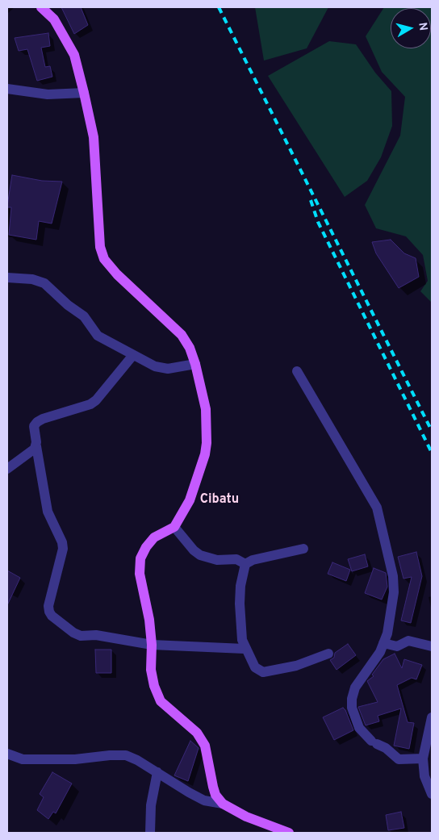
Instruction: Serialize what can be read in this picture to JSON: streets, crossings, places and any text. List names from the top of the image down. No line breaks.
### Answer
{"districts":["Cibatu"],"north":"right"}
